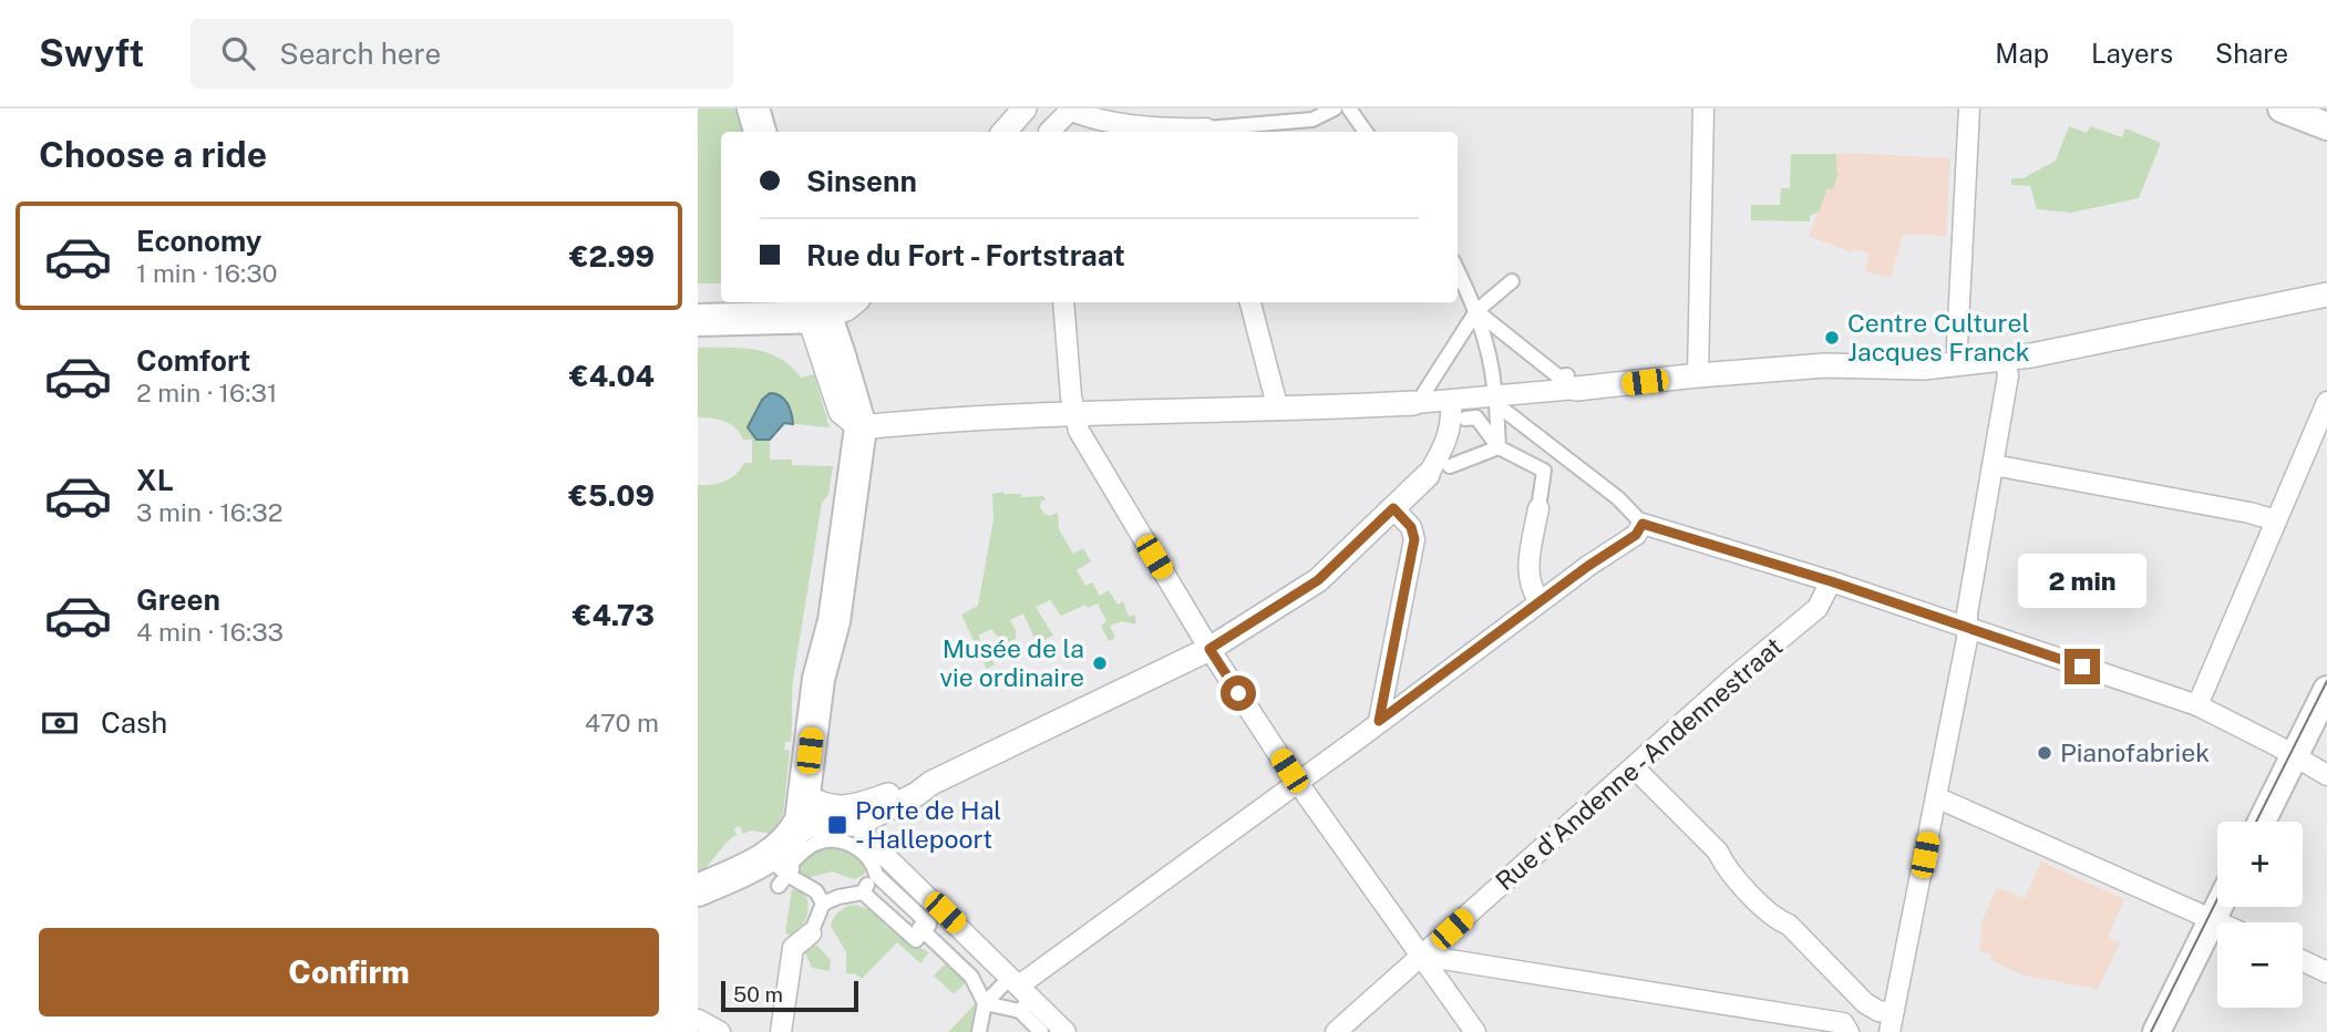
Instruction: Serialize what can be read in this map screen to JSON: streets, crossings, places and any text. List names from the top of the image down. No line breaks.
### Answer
{"streets":{"street":["Rue d'Andenne - Andennestraat"]},"places":{"other":["Centre Culturel Jacques Franck","Musée de la vie ordinaire","Pianofabriek"],"transit":["Porte de Hal - Hallepoort"]},"scale_bar":"50 m","page":{"header":"Swyft","search":"Search here","nav":["Map","Layers","Share"],"heading":"Choose a ride","banner":["Sinsenn","Rue du Fort - Fortstraat"],"list":[{"name":"Economy","note":"1 min · 16:30","value":"€2.99"},{"name":"Comfort","note":"2 min · 16:31","value":"€4.04"},{"name":"XL","note":"3 min · 16:32","value":"€5.09"},{"name":"Green","note":"4 min · 16:33","value":"€4.73"}],"bubble":"2 min","pay":["Cash","470 m"],"map_buttons":["+","−"],"buttons":"Confirm","scale":"50 m"}}
